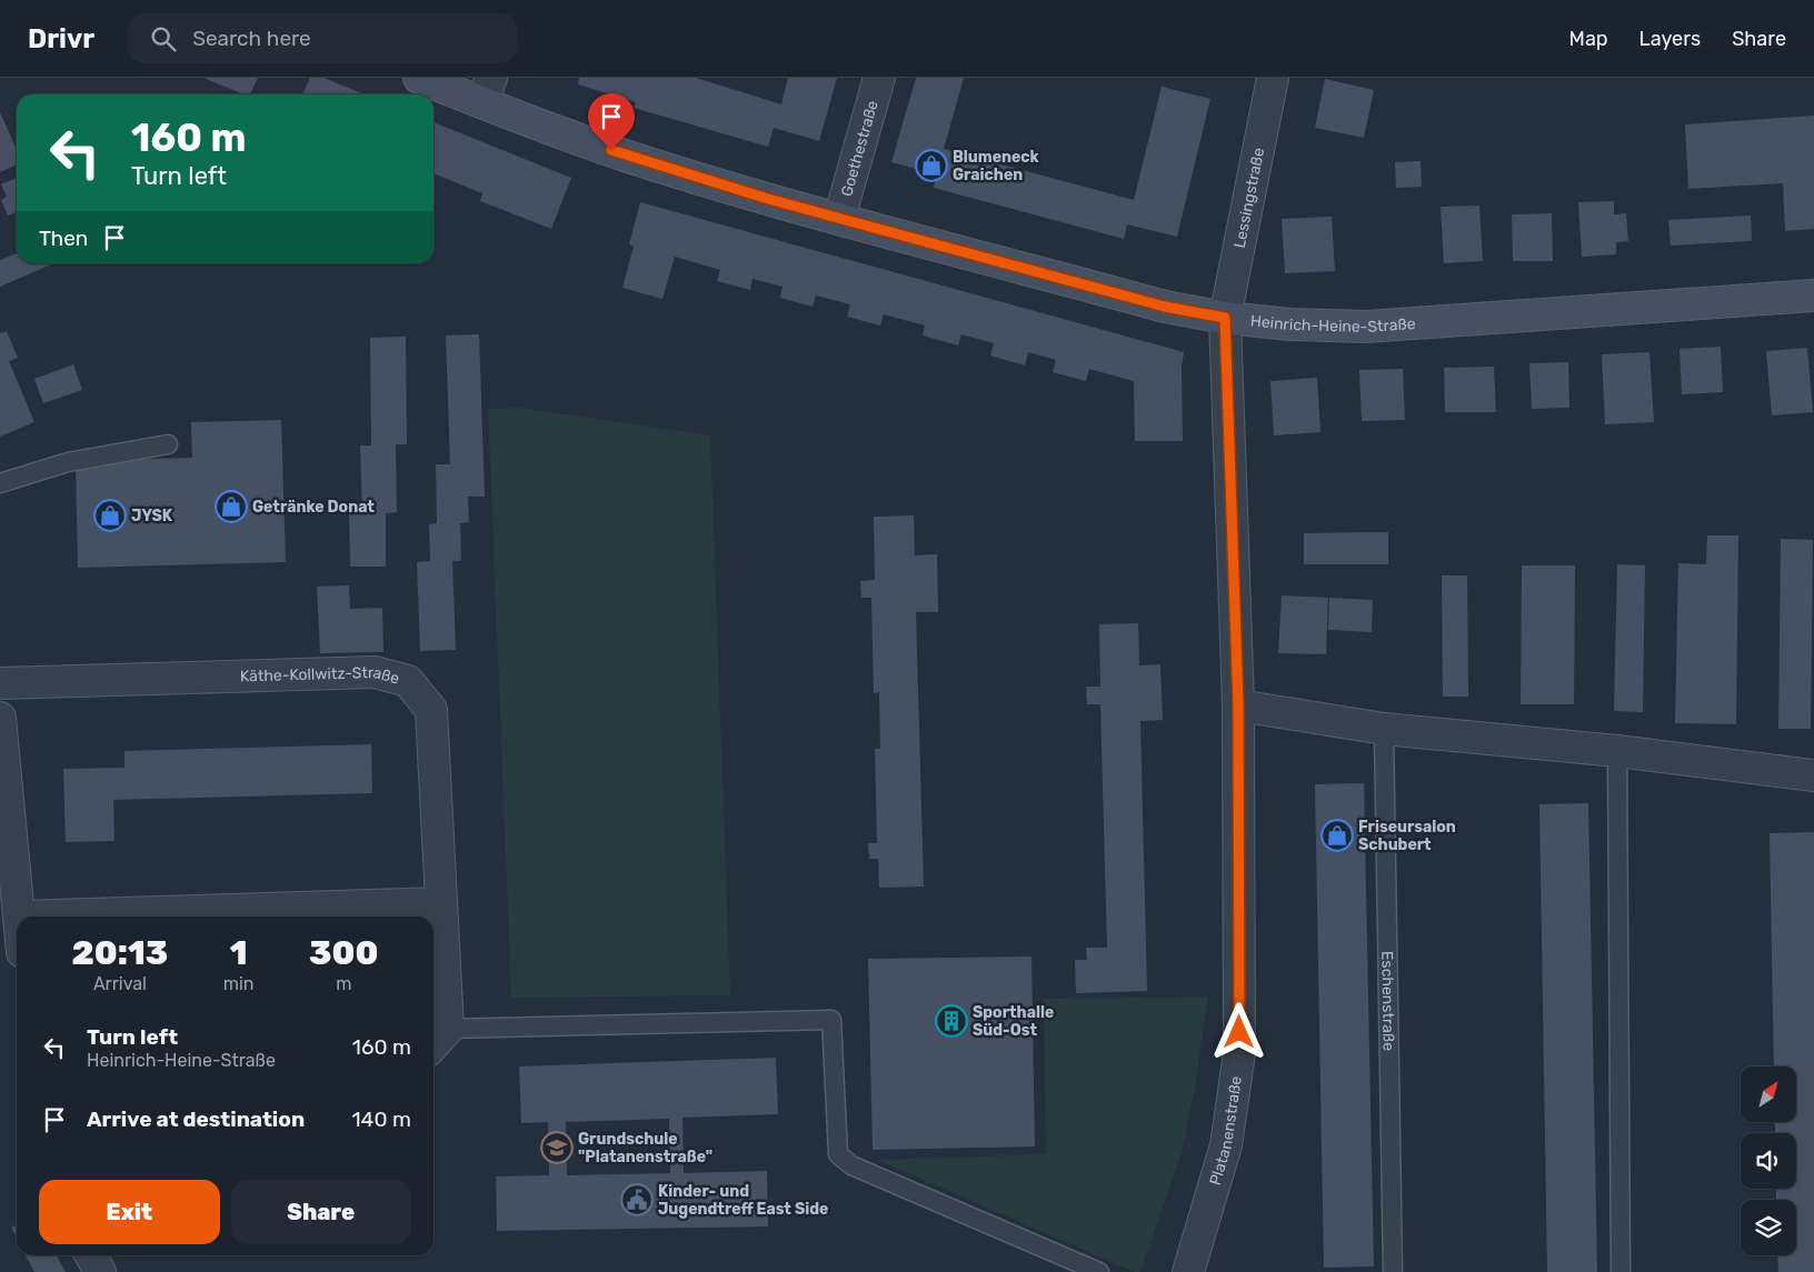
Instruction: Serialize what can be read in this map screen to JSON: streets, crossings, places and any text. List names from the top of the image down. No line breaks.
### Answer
{"streets":{"street":["Goethestraße","Lessingstraße","Heinrich-Heine-Straße","Käthe-Kollwitz-Straße","Platanenstraße"],"lane":["Eschenstraße"]},"crossings":[["Goethestraße","Heinrich-Heine-Straße"],["Lessingstraße","Heinrich-Heine-Straße"],["Lessingstraße","Platanenstraße"],["Heinrich-Heine-Straße","Platanenstraße"]],"places":{"shop":["Blumeneck Graichen","Getränke Donat","JYSK","Friseursalon Schubert"],"building":["Sporthalle Süd-Ost"],"school or university":["Grundschule \"Platanenstraße\""],"public building":["Kinder- und Jugendtreff East Side"]},"north":"top right","page":{"header":"Drivr","search":"Search here","nav":["Map","Layers","Share"],"turn":["160 m","Turn left"],"then":"Then","eta":["20:13","Arrival","1","min","300","m"],"list":[{"name":"Turn left","note":"Heinrich-Heine-Straße","value":"160 m"},{"name":"Arrive at destination","value":"140 m"}],"buttons":["Exit","Share"]}}
